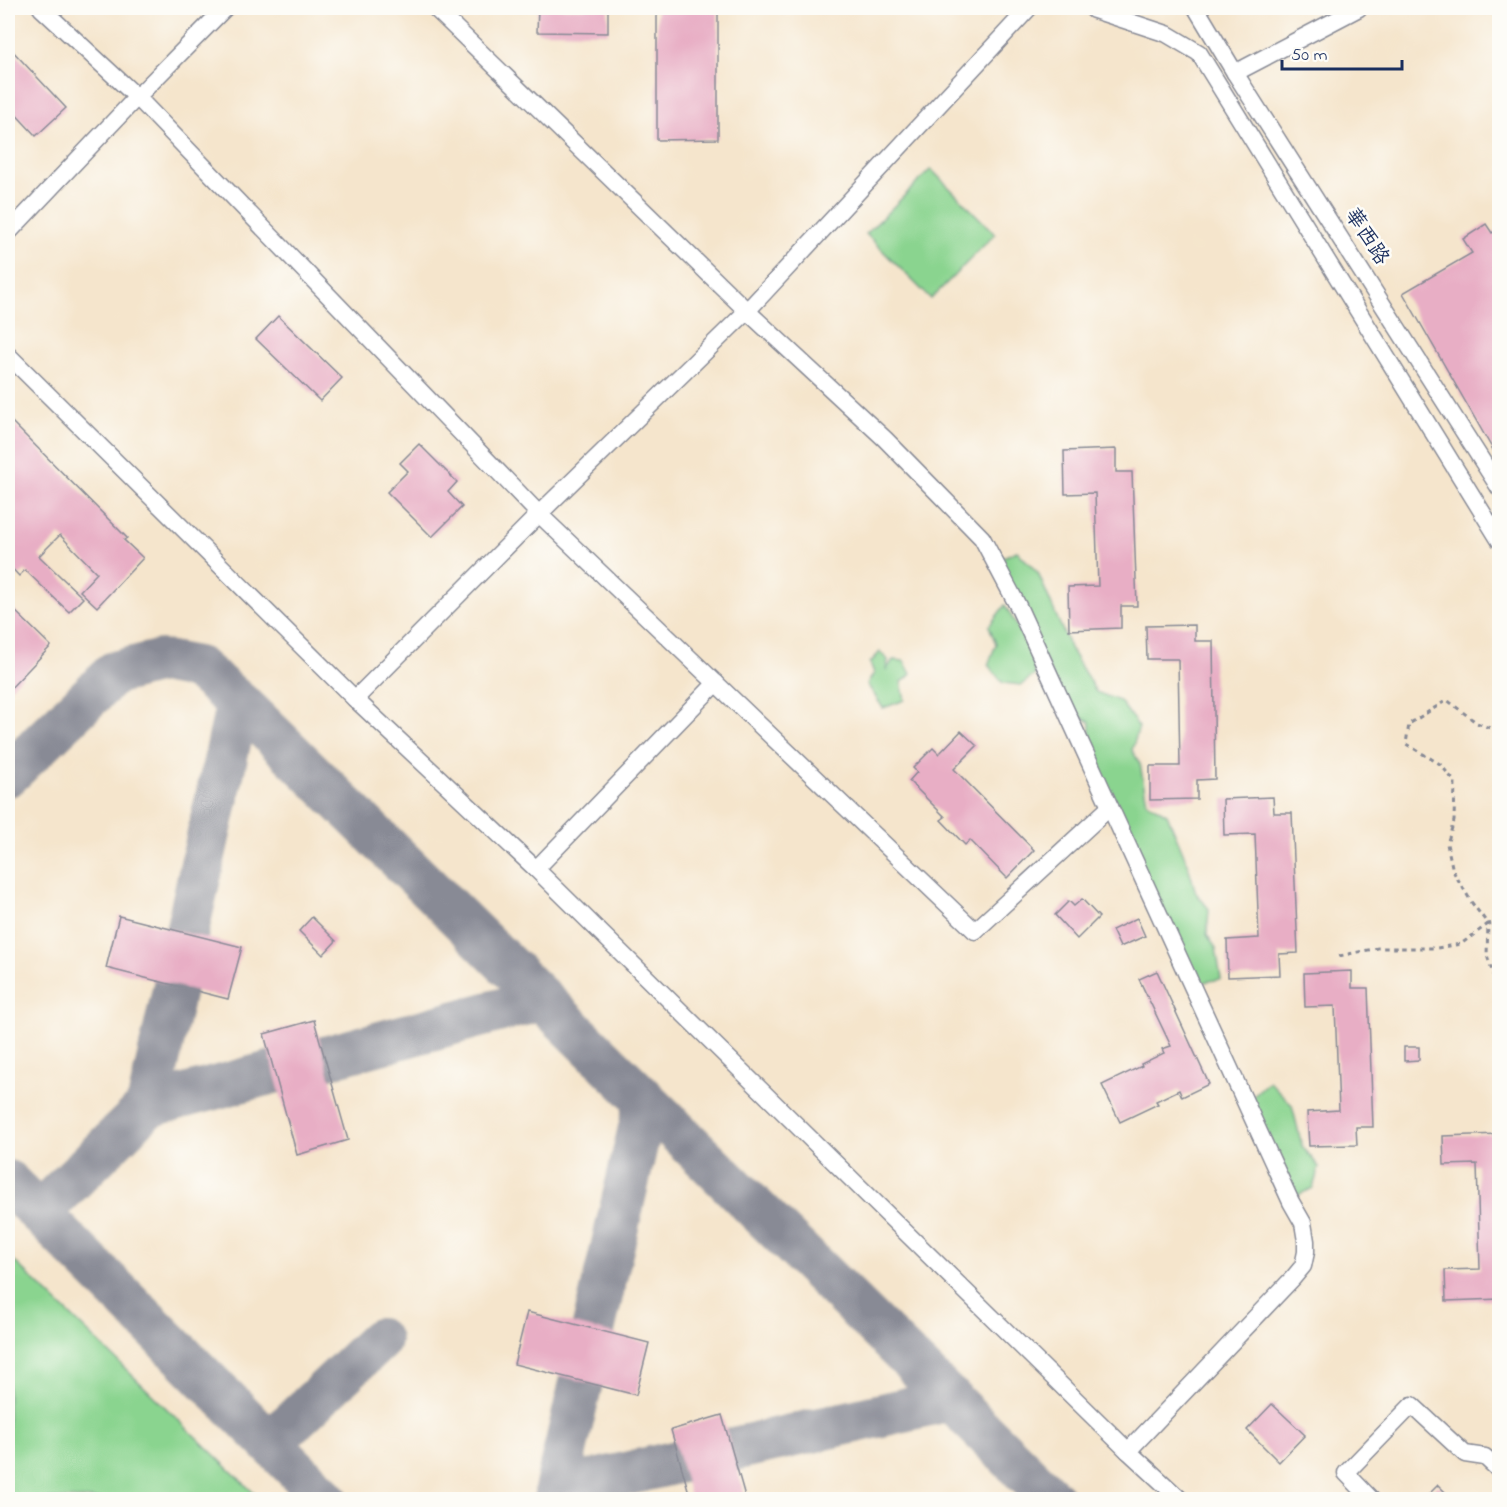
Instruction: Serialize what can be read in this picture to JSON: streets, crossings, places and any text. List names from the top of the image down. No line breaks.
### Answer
{"streets":{"street":["華西路"]},"scale_bar":"50 m"}
